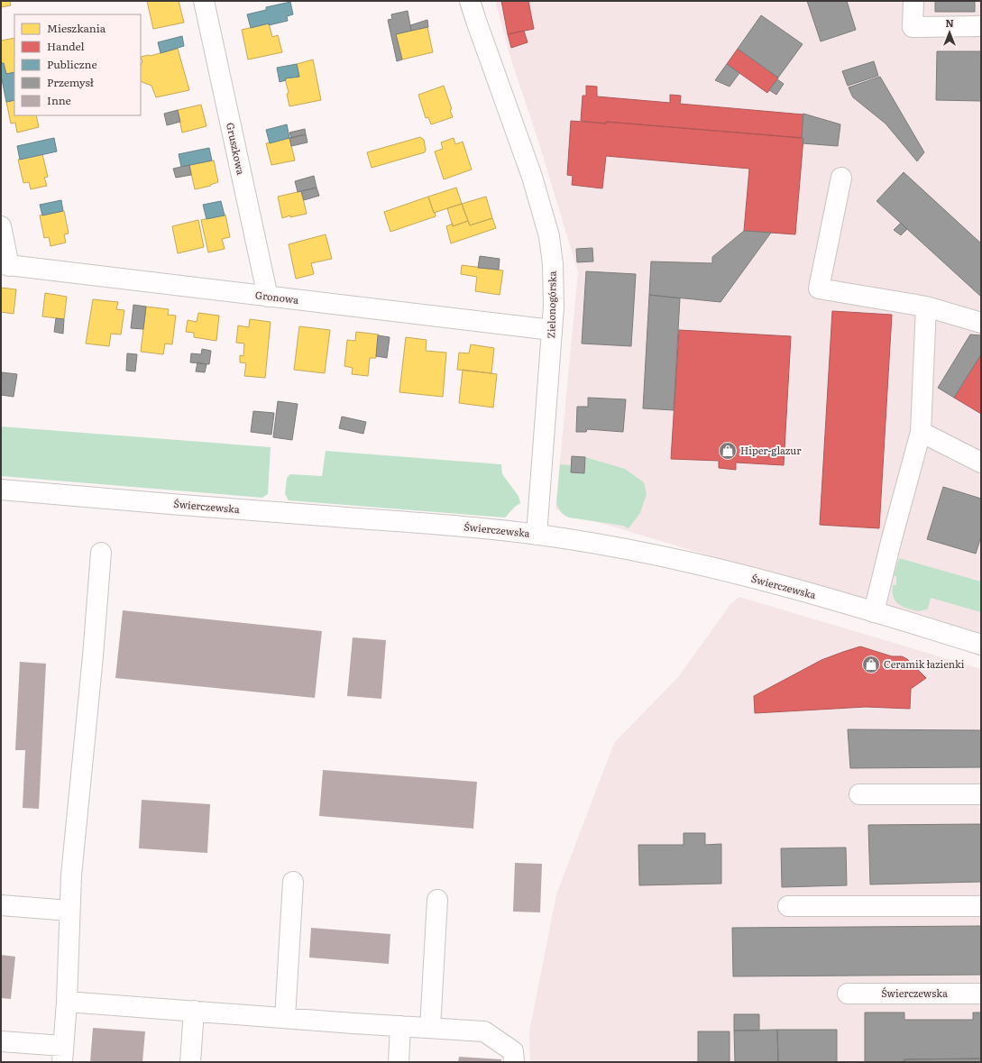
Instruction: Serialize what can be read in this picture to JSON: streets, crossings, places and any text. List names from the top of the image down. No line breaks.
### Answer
{"streets":{"street":["Gruszkowa","Gronowa","Zielonogórska","Świerczewska"]},"crossings":[["Gruszkowa","Gronowa"],["Gronowa","Zielonogórska"],["Zielonogórska","Świerczewska"]],"places":{"shop":["Hiper-glazur","Ceramik łazienki"]},"legend":["Mieszkania","Handel","Publiczne","Przemysł","Inne"],"north":"top"}
